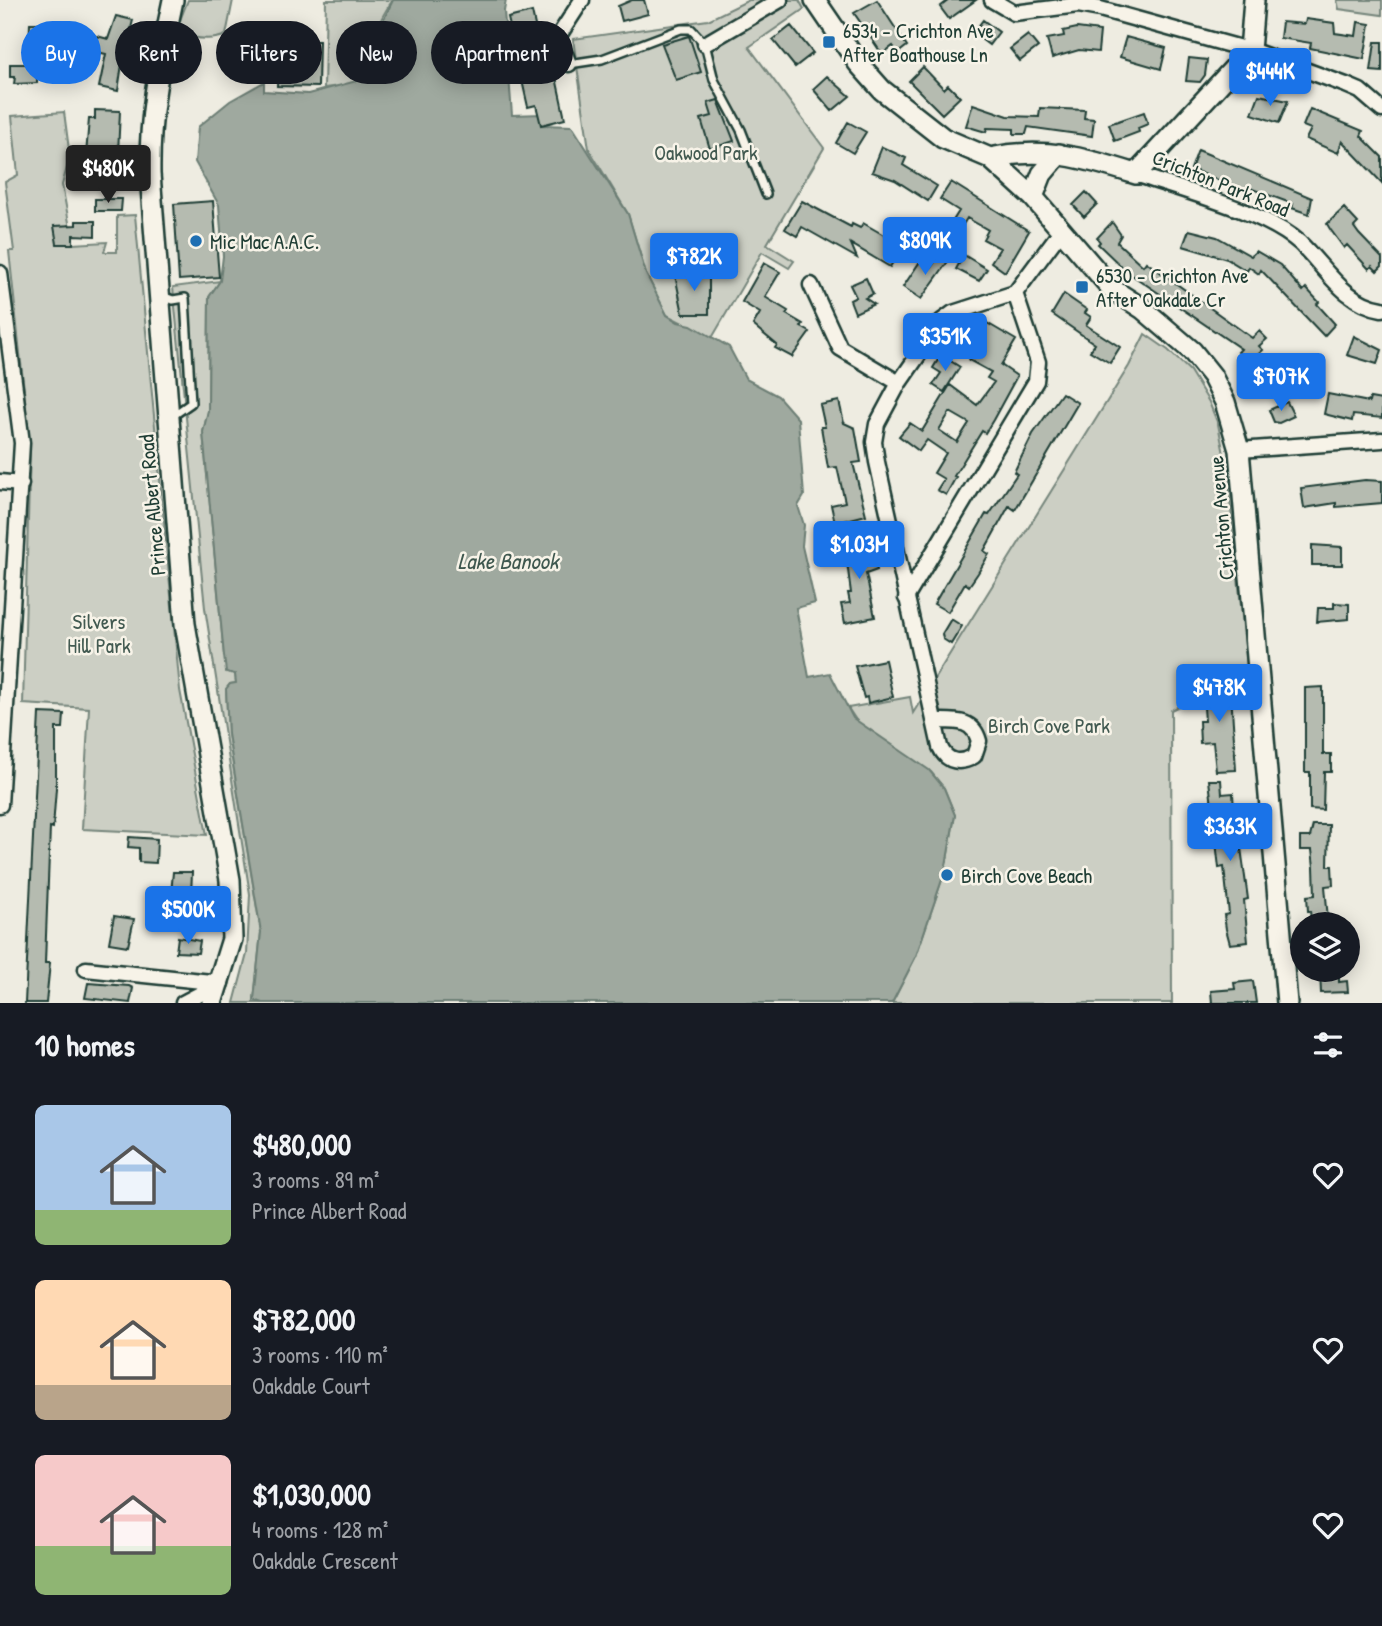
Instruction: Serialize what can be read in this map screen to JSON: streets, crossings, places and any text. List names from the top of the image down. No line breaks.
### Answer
{"streets":{"street":["Crichton Park Road","Prince Albert Road","Crichton Avenue"]},"crossings":[["Crichton Park Road","Crichton Avenue"]],"water":["Lake Banook"],"parks":["Oakwood Park","Silvers Hill Park","Birch Cove Park"],"places":{"transit":["6534 - Crichton Ave After Boathouse Ln","6530 - Crichton Ave After Oakdale Cr"],"other":["Mic Mac A.A.C.","Birch Cove Beach"]},"page":{"chip":["Buy","Rent","Filters","New","Apartment"],"price":["$444K","$480K","$809K","$782K","$351K","$707K","$1.03M","$478K","$363K","$500K"],"heading":"10 homes","list":[{"name":"$480,000","note":"3 rooms · 89 m² · Prince Albert Road"},{"name":"$782,000","note":"3 rooms · 110 m² · Oakdale Court"},{"name":"$1,030,000","note":"4 rooms · 128 m² · Oakdale Crescent"}]}}
